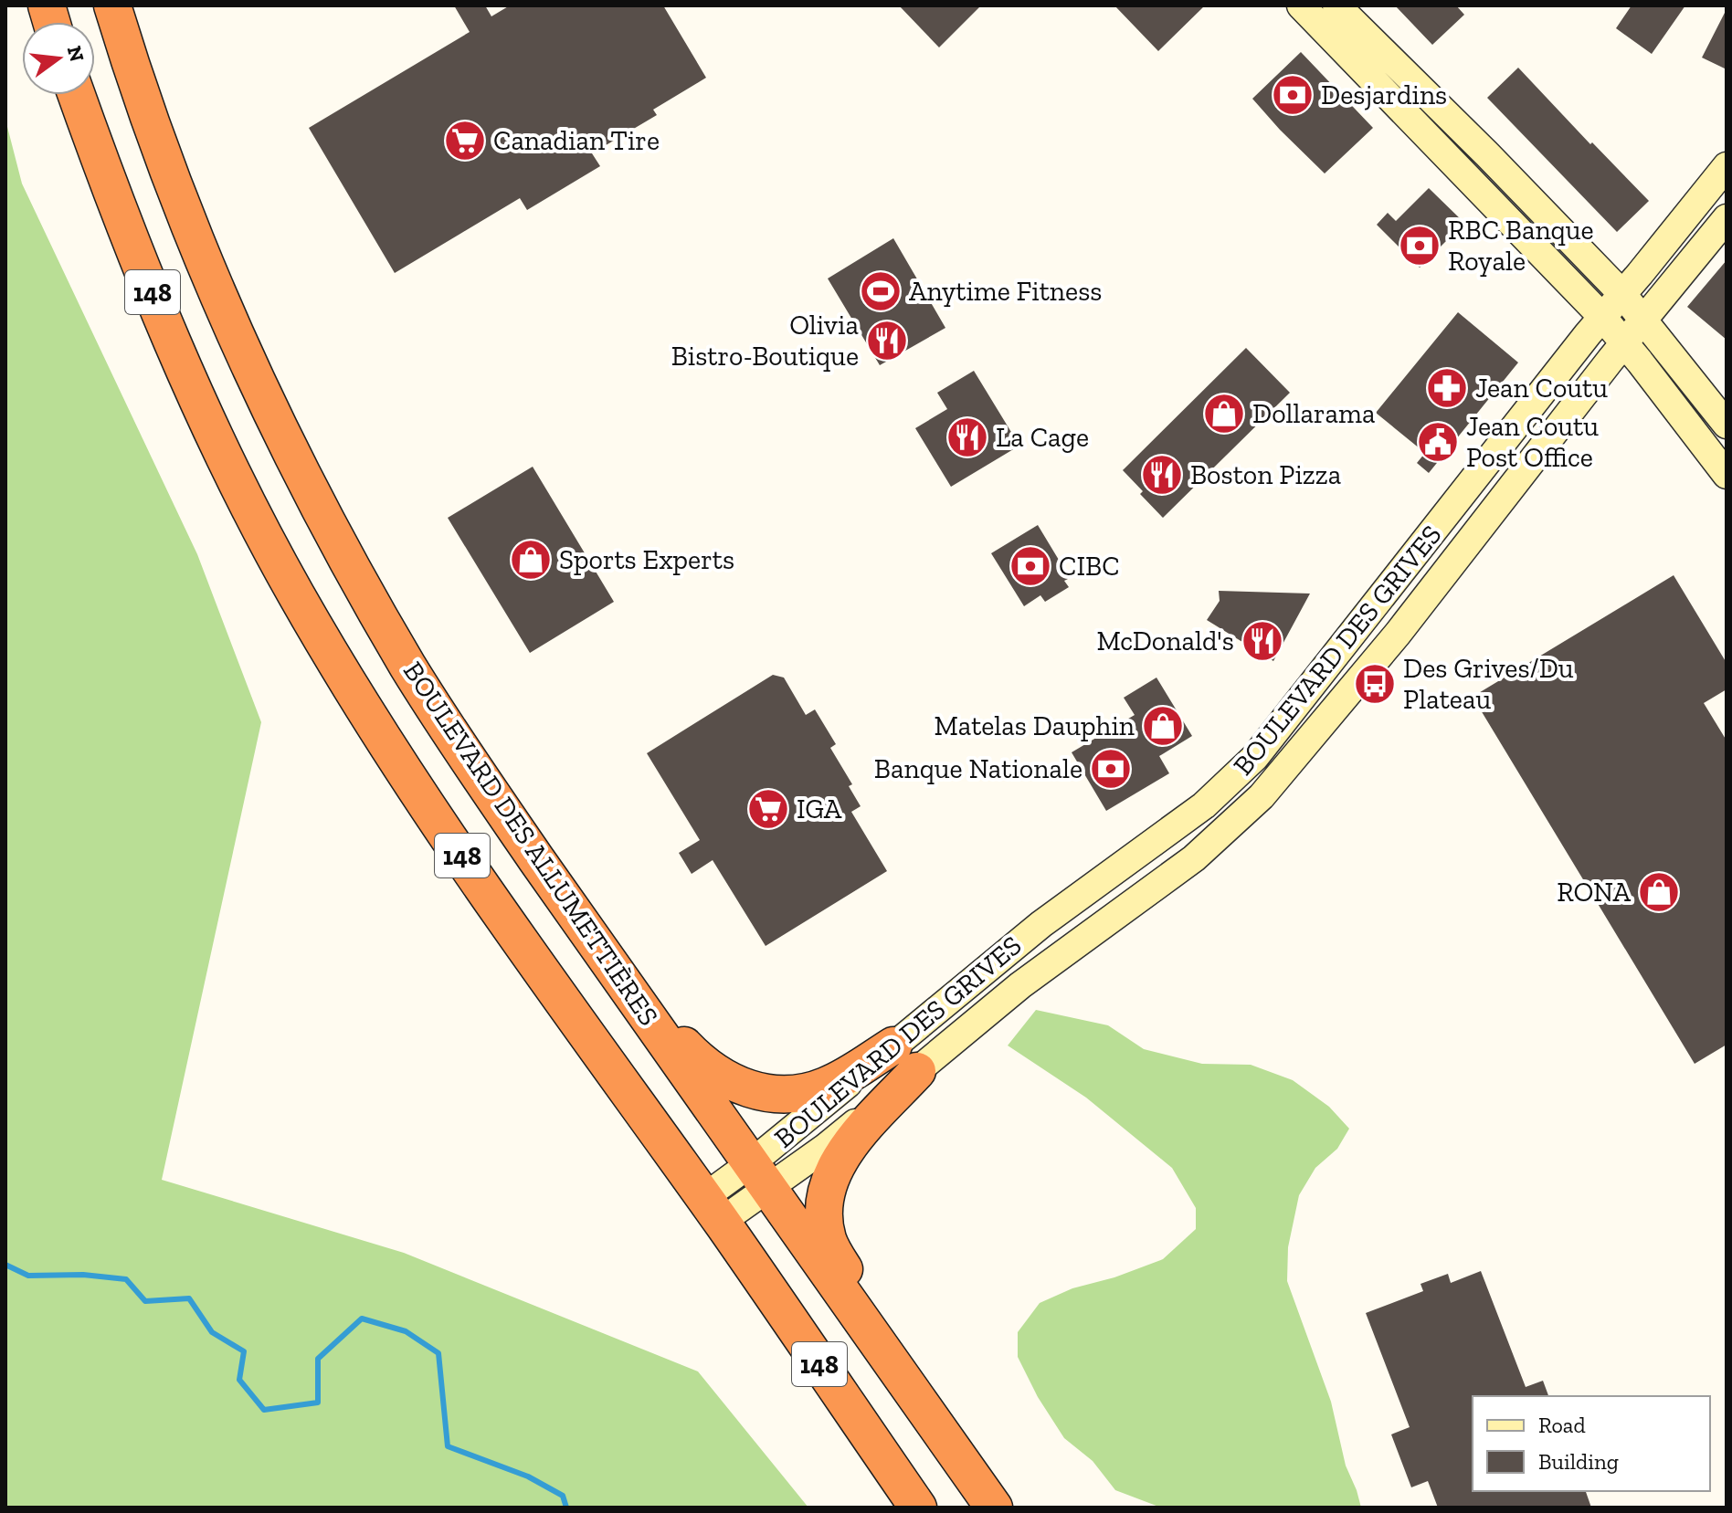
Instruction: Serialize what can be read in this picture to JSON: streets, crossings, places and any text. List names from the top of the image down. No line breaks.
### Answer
{"streets":{"highway":["148","BOULEVARD DES ALLUMETTIÈRES"],"street":["BOULEVARD DES GRIVES"]},"crossings":[["148","BOULEVARD DES GRIVES"],["BOULEVARD DES GRIVES","BOULEVARD DES ALLUMETTIÈRES"]],"places":{"bank":["Desjardins","RBC Banque Royale","CIBC","Banque Nationale"],"supermarket":["Canadian Tire","IGA"],"sports":["Anytime Fitness"],"restaurant":["Olivia Bistro-Boutique","La Cage","Boston Pizza","McDonald's"],"pharmacy":["Jean Coutu"],"shop":["Dollarama","Sports Experts","Matelas Dauphin","RONA"],"public building":["Jean Coutu Post Office"],"bus stop":["Des Grives/Du Plateau"]},"legend":["Road","Building"],"north":"right"}
